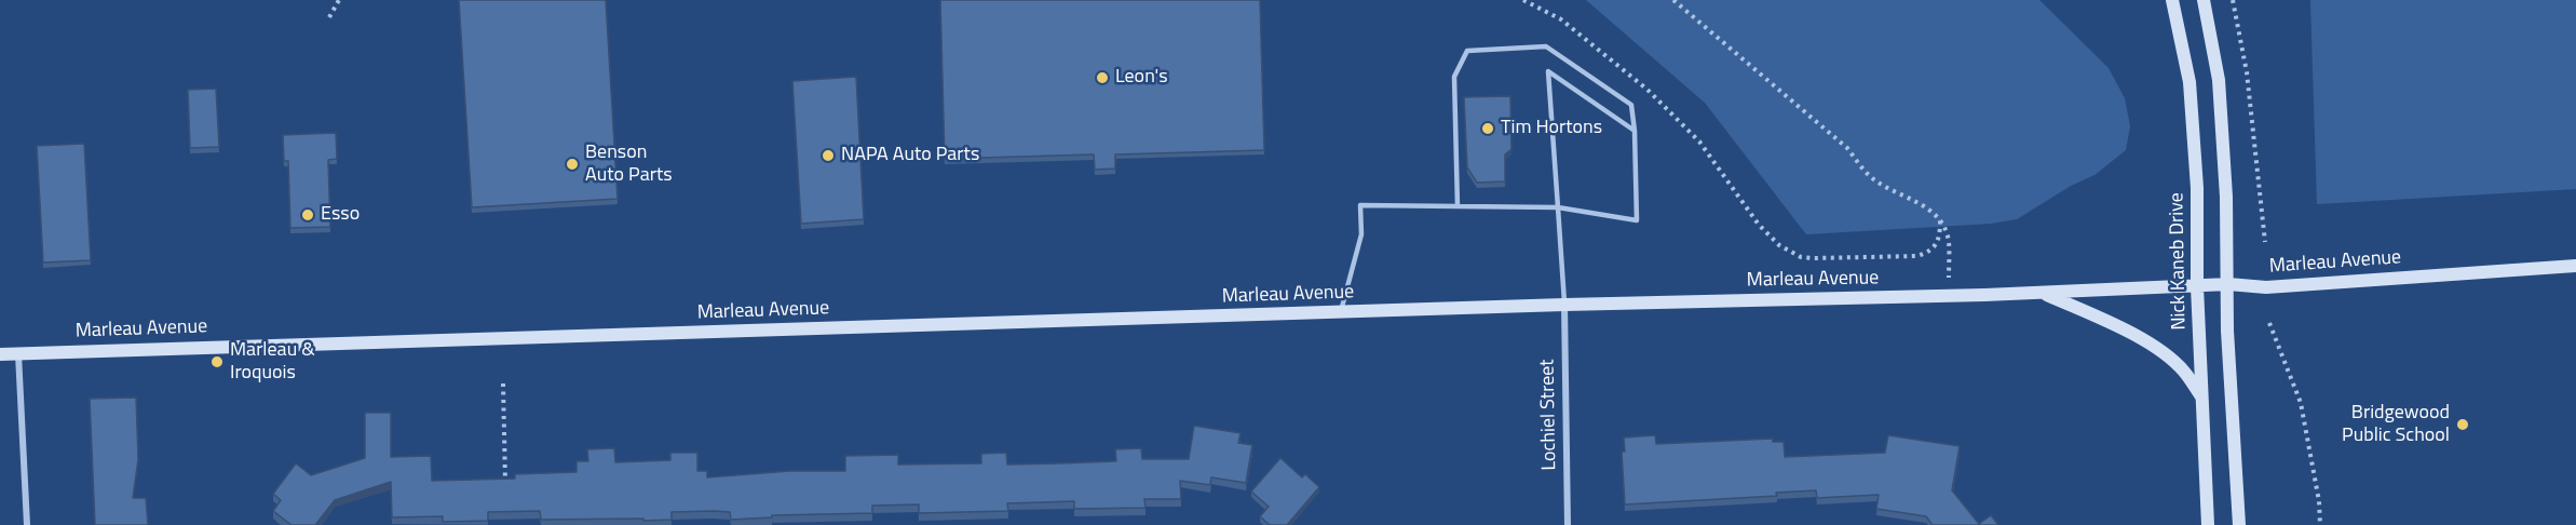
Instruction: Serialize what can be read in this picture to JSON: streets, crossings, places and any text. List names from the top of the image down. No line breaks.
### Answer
{"streets":{"main road":["Nick Kaneb Drive","Marleau Avenue"],"street":["Lochiel Street"]},"crossings":[["Nick Kaneb Drive","Marleau Avenue"],["Marleau Avenue","Lochiel Street"]],"places":["Leon's","Tim Hortons","NAPA Auto Parts","Benson Auto Parts","Esso","Marleau & Iroquois","Bridgewood Public School"]}
